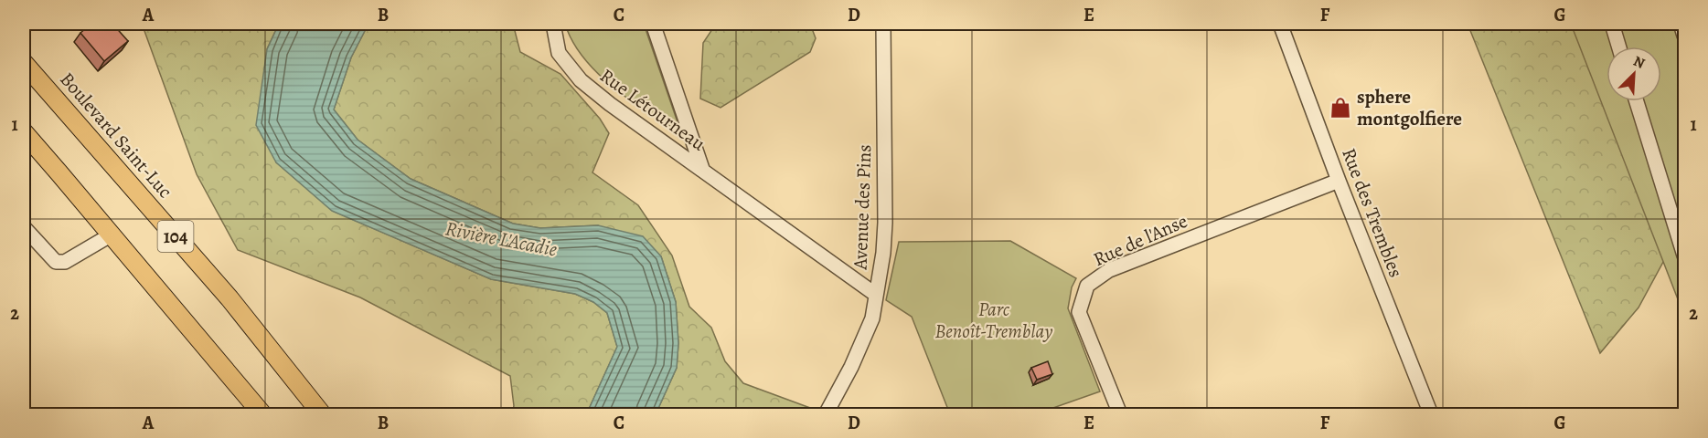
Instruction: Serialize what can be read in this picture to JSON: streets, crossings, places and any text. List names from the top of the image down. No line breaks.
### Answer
{"streets":{"main road":["Boulevard Saint-Luc","104"],"street":["Rue Létourneau","Avenue des Pins","Rue des Trembles","Rue de l'Anse"]},"crossings":[["Rue Létourneau","Avenue des Pins"],["Rue des Trembles","Rue de l'Anse"]],"water":["Rivière L'Acadie"],"parks":["Parc Benoît-Tremblay"],"places":{"shop":["sphere montgolfiere"]},"north":"top right","grid":{"columns":["A","B","C","D","E","F","G"],"rows":["1","2"]}}
